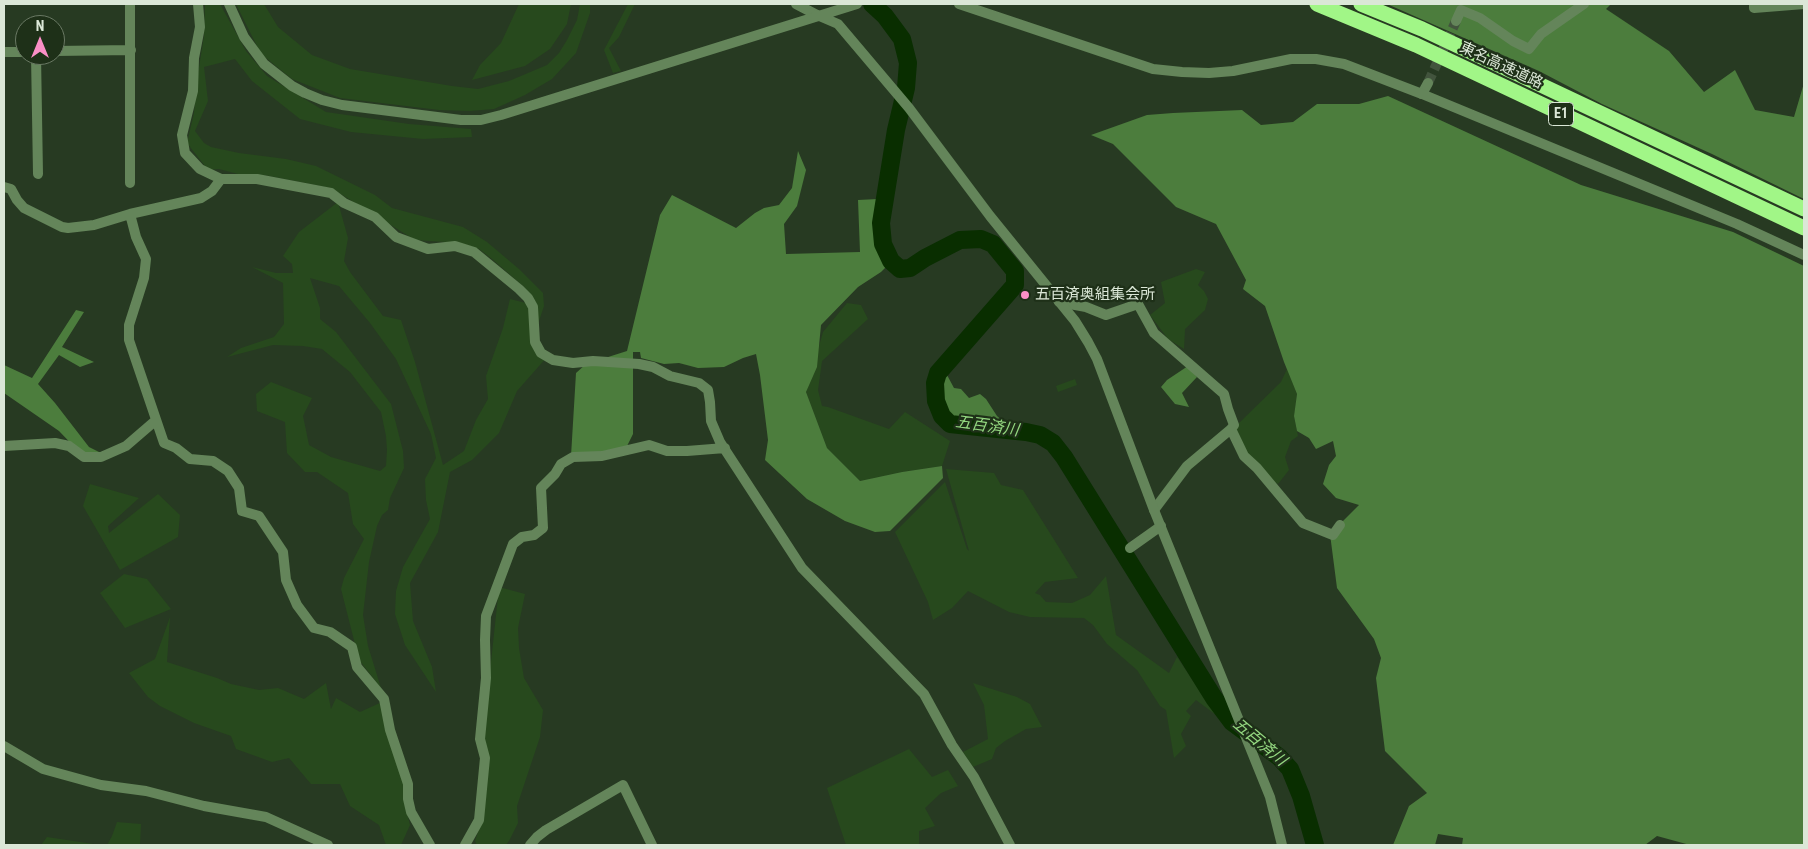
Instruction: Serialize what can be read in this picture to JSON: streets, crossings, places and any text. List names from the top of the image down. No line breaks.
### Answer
{"streets":{"highway":["東名高速道路","E1"]},"water":["五百済川"],"places":["五百済奥組集会所"],"north":"top"}
